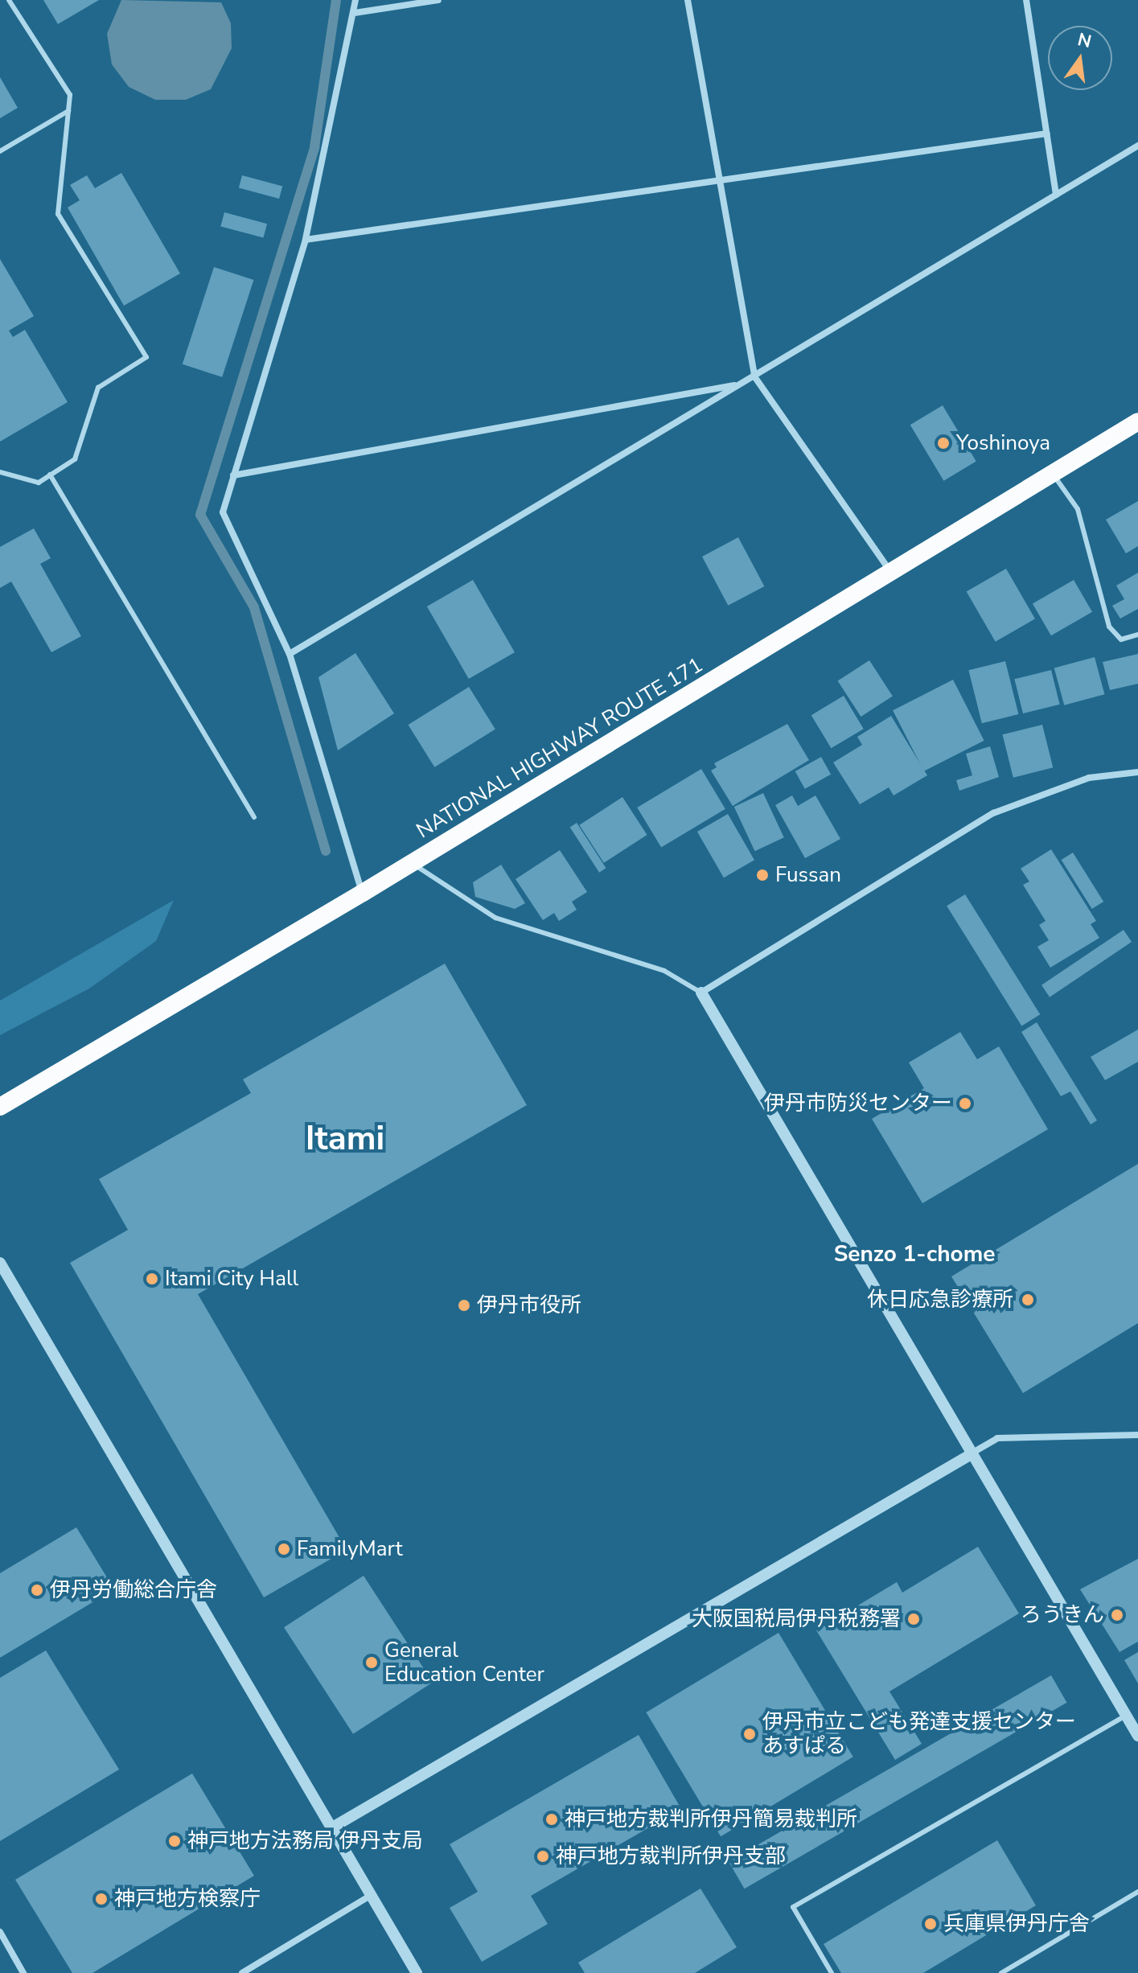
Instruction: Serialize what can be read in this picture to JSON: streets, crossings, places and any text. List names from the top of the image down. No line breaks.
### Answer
{"streets":{"highway":["NATIONAL HIGHWAY ROUTE 171"]},"districts":["Itami","Senzo 1-chome"],"places":["Yoshinoya","Fussan","伊丹市防災センター","Itami City Hall","休日応急診療所","伊丹市役所","FamilyMart","伊丹労働総合庁舎","ろうきん","大阪国税局伊丹税務署","General Education Center","伊丹市立こども発達支援センター あすぱる","神戸地方裁判所伊丹簡易裁判所","神戸地方法務局 伊丹支局","神戸地方裁判所伊丹支部","神戸地方検察庁","兵庫県伊丹庁舎"],"north":"top"}
